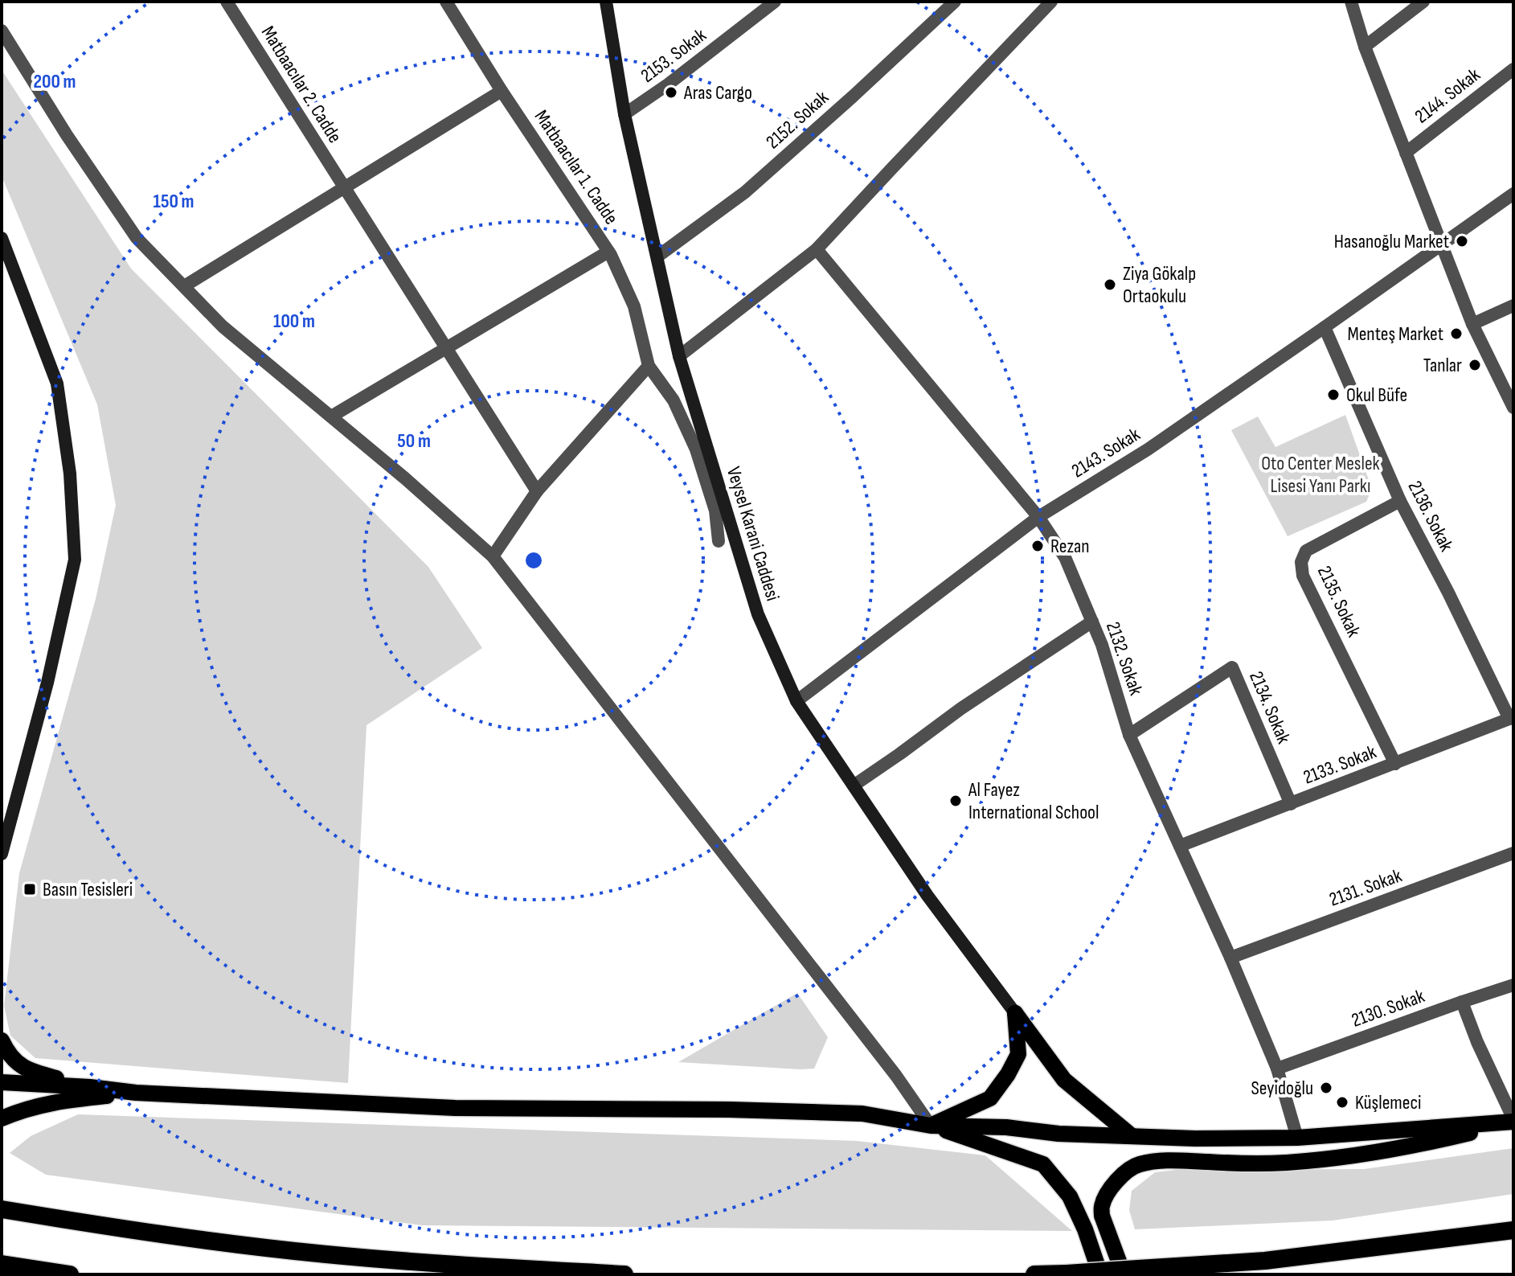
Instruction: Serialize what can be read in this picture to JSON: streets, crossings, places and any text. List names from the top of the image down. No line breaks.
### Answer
{"streets":{"main road":["Veysel Karani Caddesi"],"street":["2153. Sokak","Matbaacılar 2. Cadde","2144. Sokak","2152. Sokak","Matbaacılar 1. Cadde","2143. Sokak","2136. Sokak","2135. Sokak","2132. Sokak","2134. Sokak","2133. Sokak","2131. Sokak","2130. Sokak"]},"crossings":[["2153. Sokak","Veysel Karani Caddesi"],["2152. Sokak","Veysel Karani Caddesi"],["2143. Sokak","2136. Sokak"],["2143. Sokak","Veysel Karani Caddesi"],["2143. Sokak","2132. Sokak"],["2136. Sokak","2135. Sokak"],["2136. Sokak","2133. Sokak"],["2135. Sokak","2133. Sokak"],["2132. Sokak","2134. Sokak"],["2132. Sokak","2133. Sokak"],["2132. Sokak","2131. Sokak"],["2132. Sokak","2130. Sokak"],["2134. Sokak","2133. Sokak"]],"parks":["Oto Center Meslek Lisesi Yanı Parkı"],"places":{"other":["Aras Cargo","Hasanoğlu Market","Ziya Gökalp Ortaokulu","Menteş Market","Tanlar","Okul Büfe","Rezan","Al Fayez International School","Seyidoğlu","Küşlemeci"],"transit":["Basın Tesisleri"]},"rings":["200 m","150 m","100 m","50 m"]}
